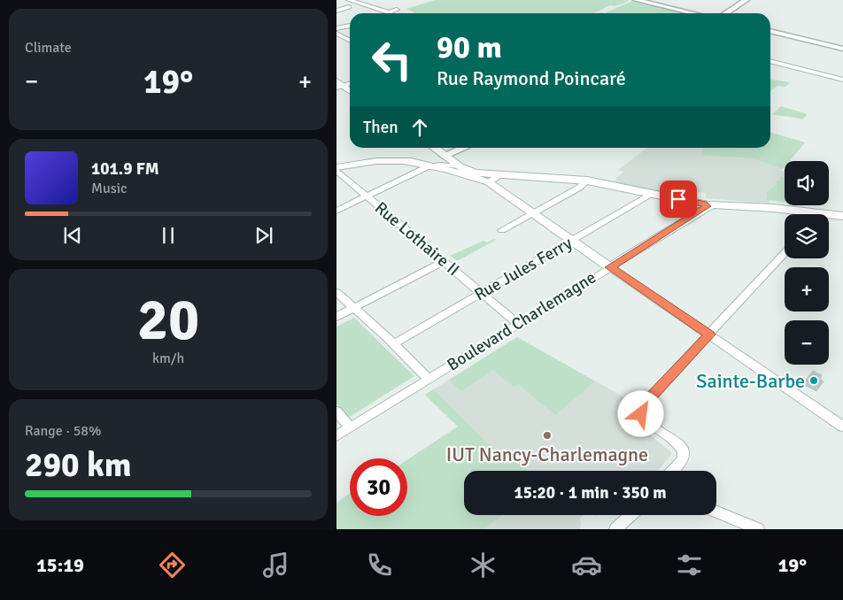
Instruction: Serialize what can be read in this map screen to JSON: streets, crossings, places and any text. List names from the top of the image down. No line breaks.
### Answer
{"streets":{"main road":["Boulevard Charlemagne"],"street":["Rue Lothaire II","Rue Jules Ferry"]},"crossings":[["Rue Lothaire II","Rue Jules Ferry"],["Rue Lothaire II","Boulevard Charlemagne"]],"places":["Sainte-Barbe","IUT Nancy-Charlemagne"],"page":{"tile":["Climate",["20","km/h"],["Range · 58%","290 km"]],"turn":["90 m","Rue Raymond Poincaré"],"heat":["−","19°","+"],"then":"Then","song":["101.9 FM","Music"],"map_buttons":["+","−"],"limit":"30","trip":"15:20 · 1 min · 350 m","tabs":["15:19","19°"]}}
